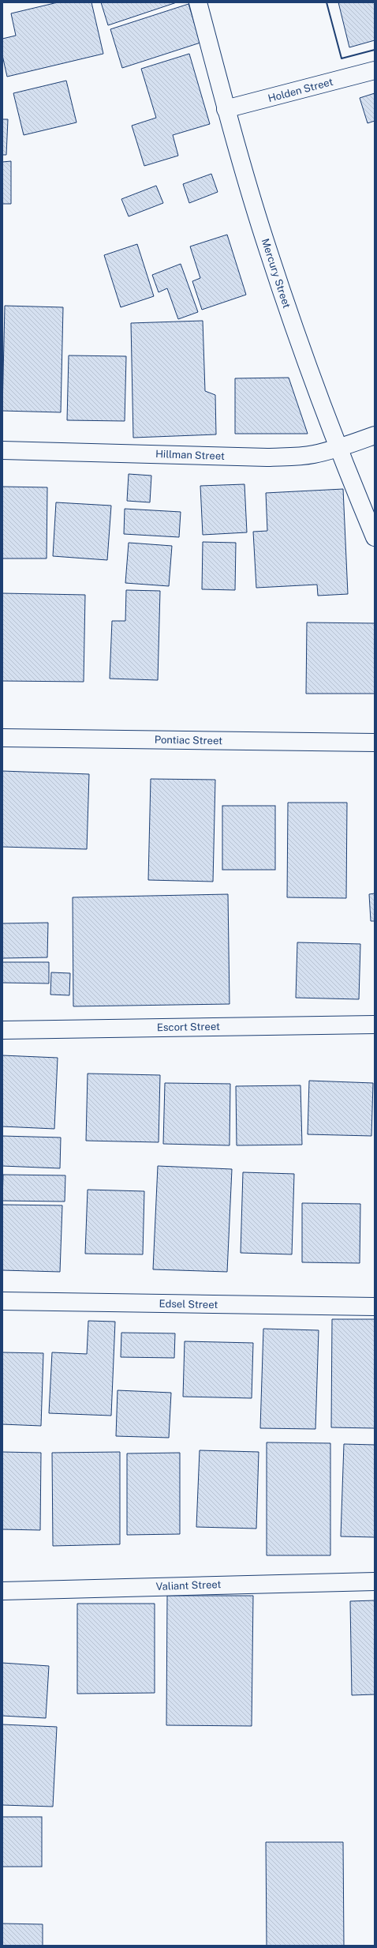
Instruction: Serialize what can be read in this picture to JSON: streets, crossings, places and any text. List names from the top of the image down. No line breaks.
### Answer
{"streets":{"street":["Holden Street","Mercury Street","Hillman Street","Pontiac Street","Escort Street","Edsel Street","Valiant Street"]},"crossings":[["Holden Street","Mercury Street"],["Mercury Street","Hillman Street"]]}
